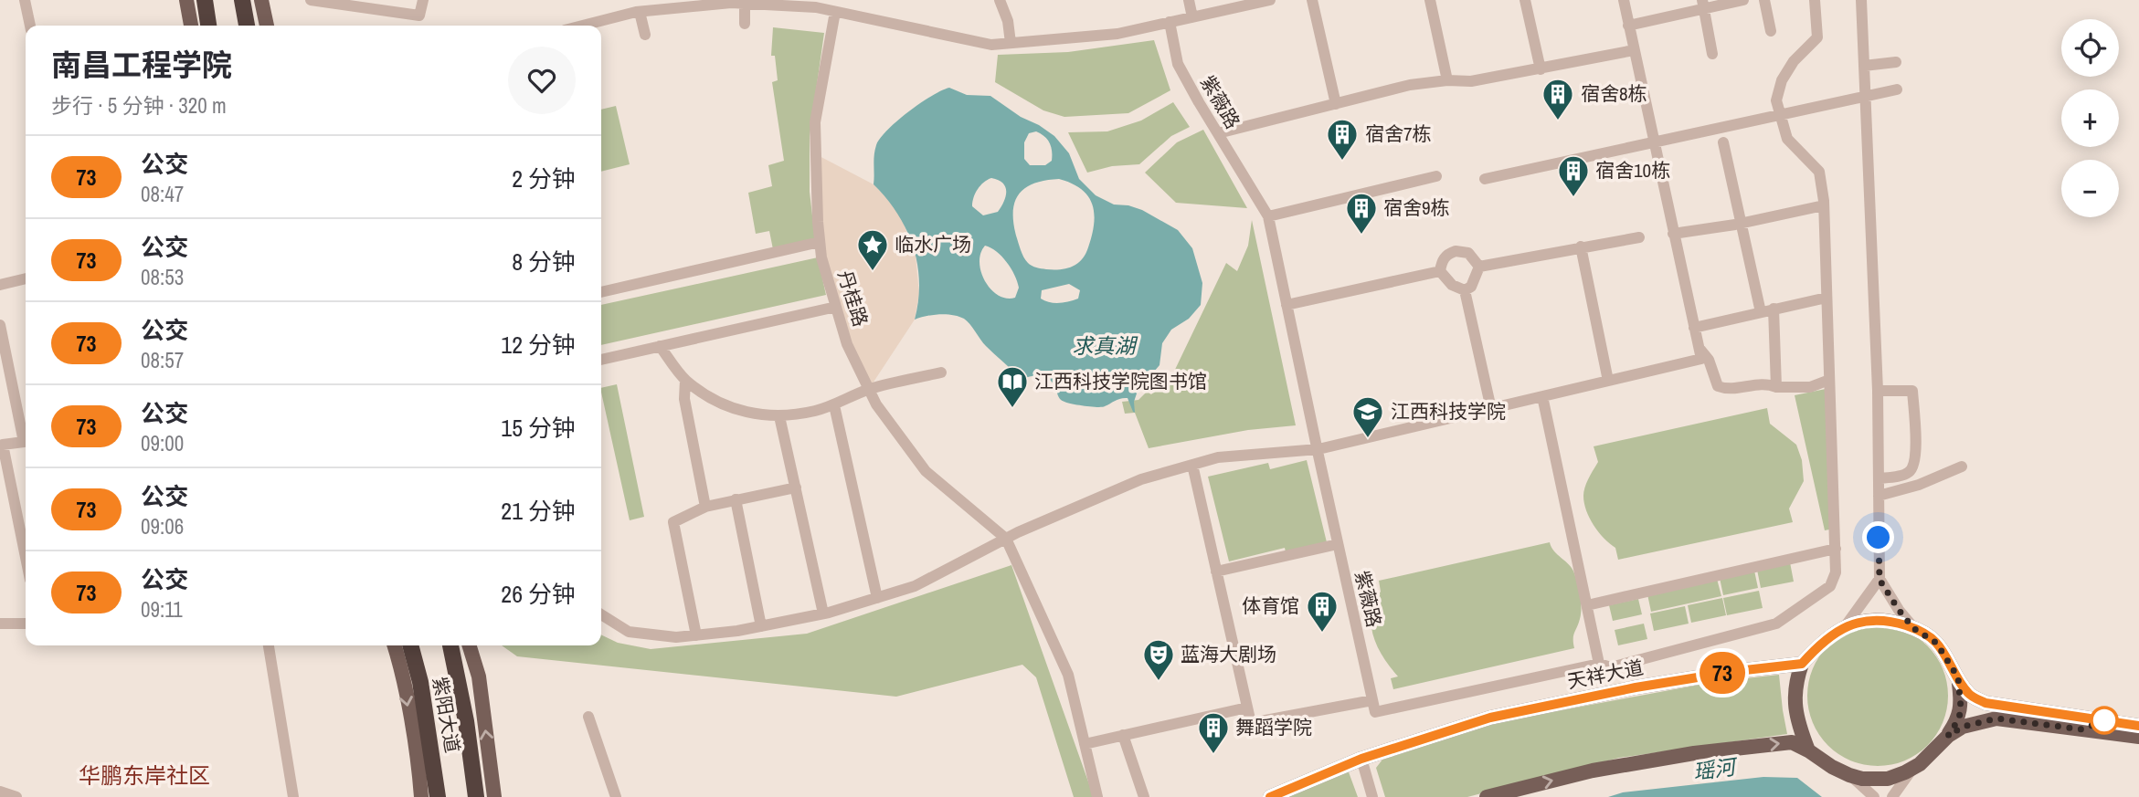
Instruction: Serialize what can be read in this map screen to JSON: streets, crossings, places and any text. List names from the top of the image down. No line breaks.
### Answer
{"streets":{"highway":["紫阳大道"],"main road":["天祥大道"],"street":["紫薇路","丹桂路"]},"districts":["华鹏东岸社区"],"water":["求真湖","瑶河"],"places":{"building":["宿舍8栋","宿舍7栋","宿舍10栋","宿舍9栋","体育馆","舞蹈学院"],"place":["临水广场"],"library":["江西科技学院图书馆"],"school or university":["江西科技学院"],"theatre":["蓝海大剧场"]},"lines":["bus line 73"],"page":{"on_map":"73","map_buttons":["+","−"],"heading":["南昌工程学院","步行 · 5 分钟 · 320 m"],"list":[{"mark":"73","name":"公交","note":"08:47","value":"2 分钟"},{"mark":"73","name":"公交","note":"08:53","value":"8 分钟"},{"mark":"73","name":"公交","note":"08:57","value":"12 分钟"},{"mark":"73","name":"公交","note":"09:00","value":"15 分钟"},{"mark":"73","name":"公交","note":"09:06","value":"21 分钟"},{"mark":"73","name":"公交","note":"09:11","value":"26 分钟"}]}}
